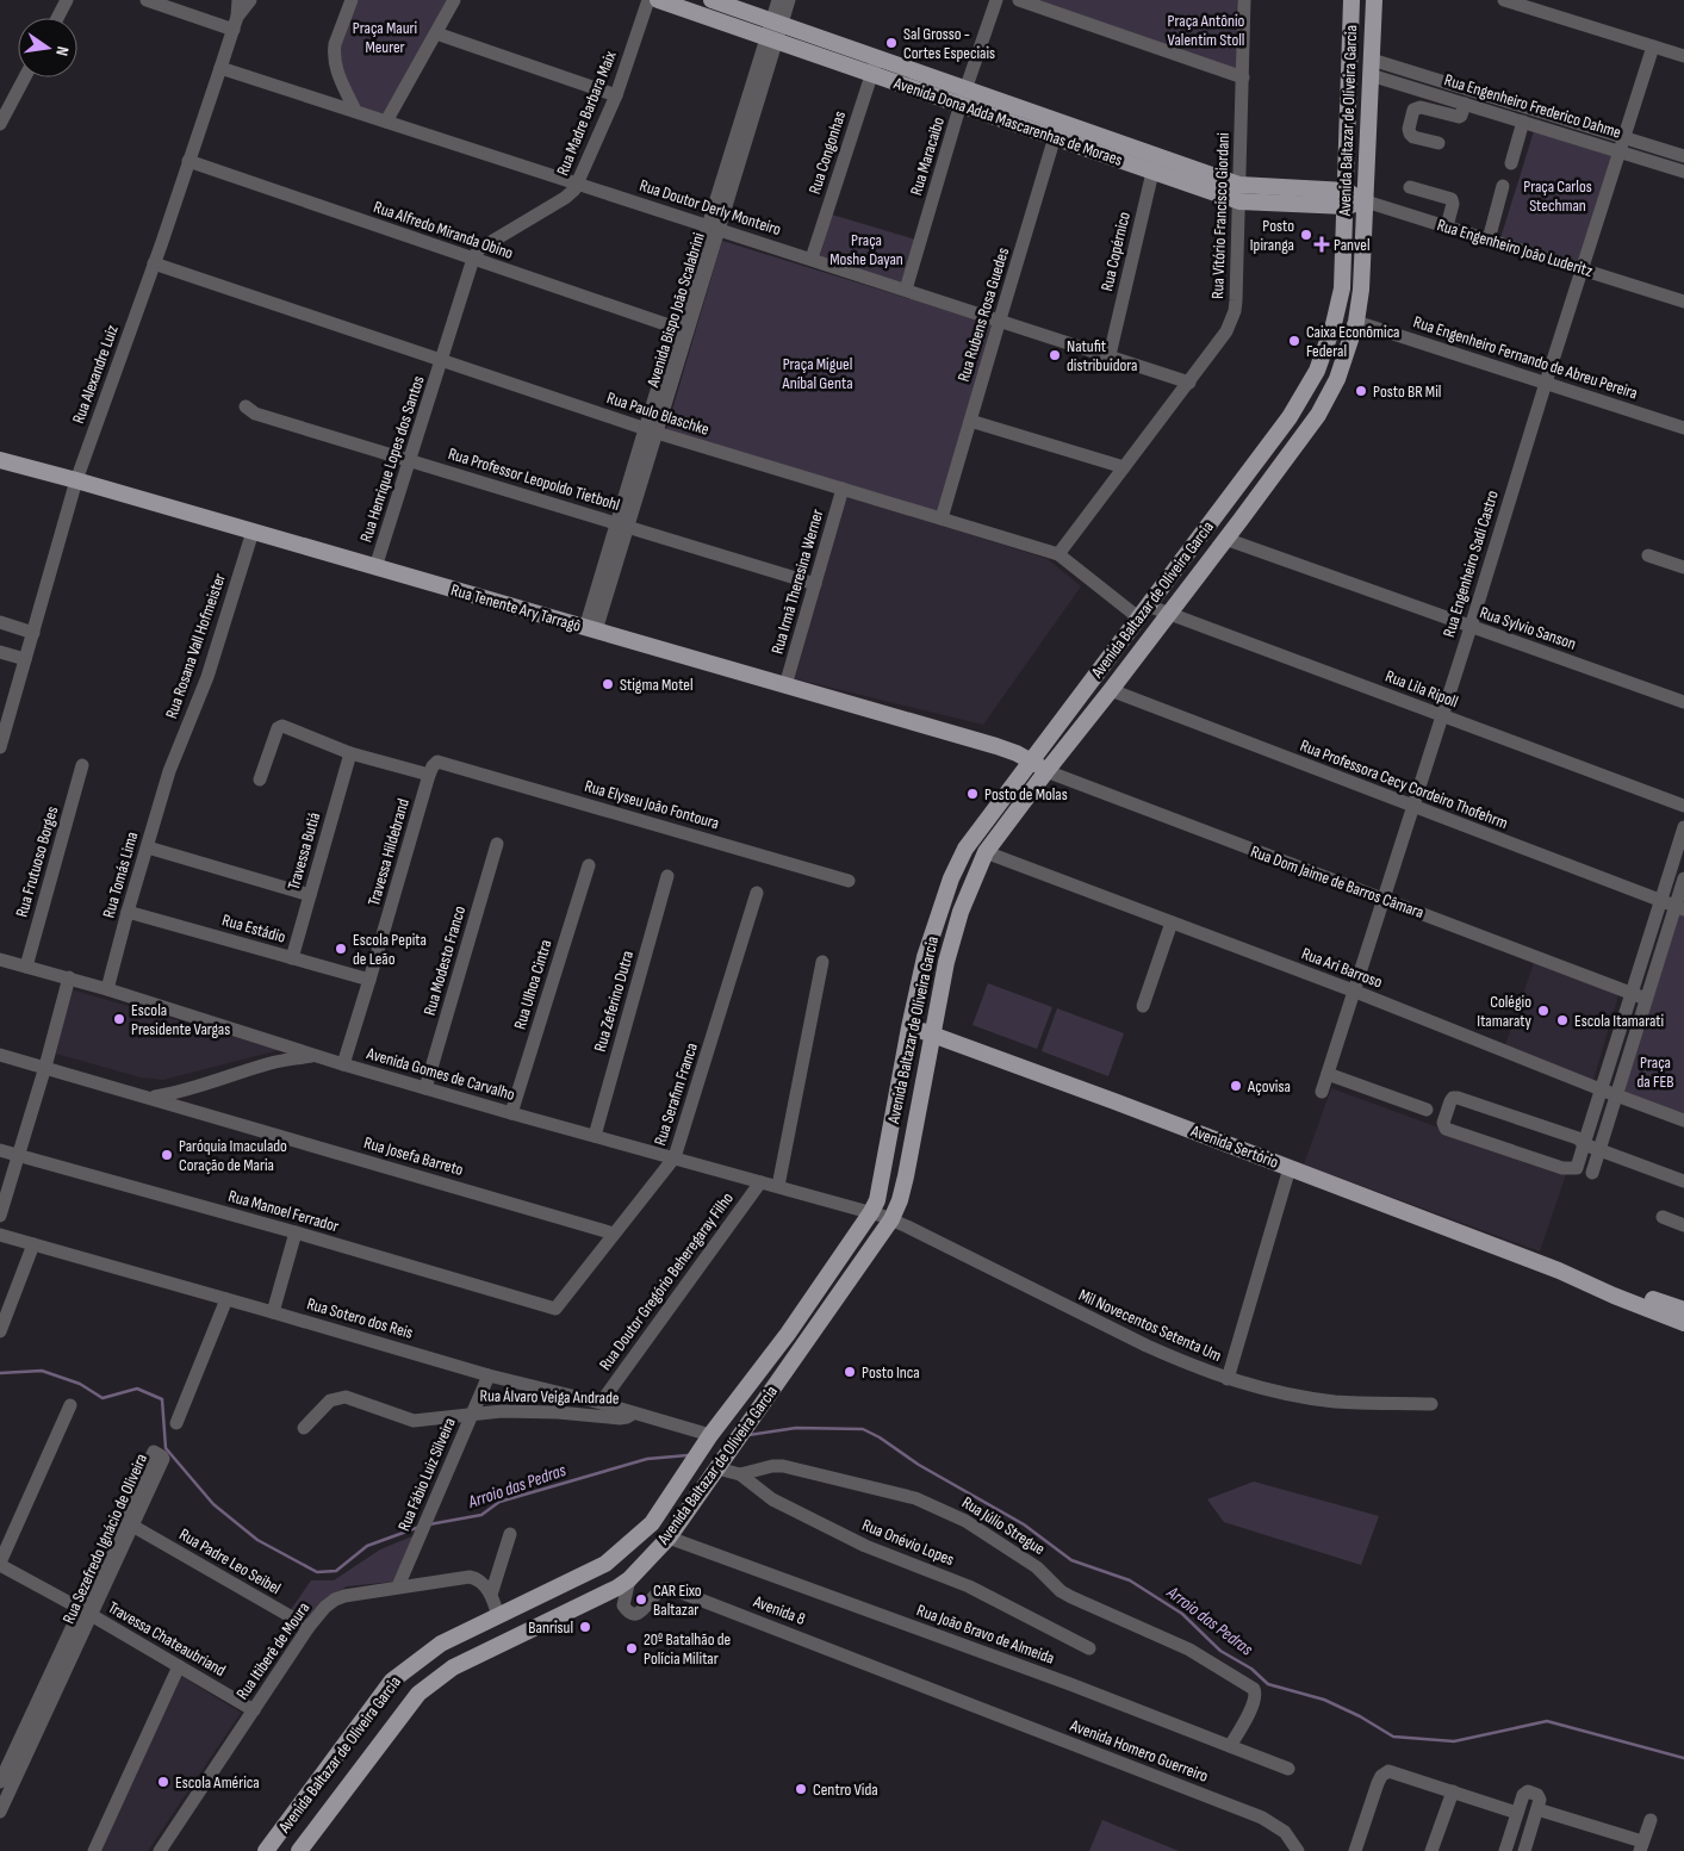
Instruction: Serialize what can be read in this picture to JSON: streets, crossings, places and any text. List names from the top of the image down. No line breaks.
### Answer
{"streets":{"main road":["Avenida Baltazar de Oliveira Garcia","Avenida Dona Adda Mascarenhas de Moraes","Rua Engenheiro João Luderitz","Rua Tenente Ary Tarragô","Rua Dom Jaime de Barros Câmara","Avenida Sertório"],"street":["Rua Engenheiro Frederico Dahme","Rua Madre Barbara Maix","Rua Congonhas","Rua Maracaibo","Rua Doutor Derly Monteiro","Rua Vitório Francisco Giordani","Rua Alfredo Miranda Obino","Rua Copérnico","Avenida Bispo João Scalabrini","Rua Rubens Rosa Guedes","Rua Engenheiro Fernando de Abreu Pereira","Rua Alexandre Luiz","Rua Paulo Blaschke","Rua Henrique Lopes dos Santos","Rua Professor Leopoldo Tietbohl","Rua Engenheiro Sadi Castro","Rua Irmã Theresina Werner","Rua Sylvio Sanson","Rua Rosana Vall Hofmeister","Rua Lila Ripoll","Rua Professora Cecy Cordeiro Thofehrm","Rua Elyseu João Fontoura","Travessa Butiá","Travessa Hildebrand","Rua Frutuoso Borges","Rua Tomás Lima","Rua Estádio","Rua Modesto Franco","Rua Ari Barroso","Rua Ulhoa Cintra","Rua Zeferino Dutra","Avenida Gomes de Carvalho","Rua Serafim Franca","Rua Josefa Barreto","Rua Manoel Ferrador","Rua Doutor Gregório Beheregaray Filho","Rua Sotero dos Reis","Mil Novecentos Setenta Um","Rua Álvaro Veiga Andrade","Rua Fábio Luiz Silveira","Rua Júlio Stregue","Rua Sezefredo Ignácio de Oliveira","Rua Onévio Lopes","Rua Padre Leo Seibel","Avenida 8","Rua João Bravo de Almeida","Travessa Chateaubriand","Rua Itiberê de Moura","Avenida Homero Guerreiro"]},"crossings":[["Rua Engenheiro Frederico Dahme","Avenida Baltazar de Oliveira Garcia"],["Rua Engenheiro Frederico Dahme","Rua Engenheiro Sadi Castro"],["Rua Madre Barbara Maix","Rua Doutor Derly Monteiro"],["Rua Madre Barbara Maix","Rua Alfredo Miranda Obino"],["Rua Madre Barbara Maix","Rua Paulo Blaschke"],["Rua Madre Barbara Maix","Rua Henrique Lopes dos Santos"],["Avenida Baltazar de Oliveira Garcia","Avenida Dona Adda Mascarenhas de Moraes"],["Avenida Baltazar de Oliveira Garcia","Rua Engenheiro João Luderitz"],["Avenida Baltazar de Oliveira Garcia","Rua Engenheiro Fernando de Abreu Pereira"],["Avenida Baltazar de Oliveira Garcia","Rua Paulo Blaschke"],["Avenida Baltazar de Oliveira Garcia","Rua Tenente Ary Tarragô"],["Avenida Baltazar de Oliveira Garcia","Rua Sylvio Sanson"],["Avenida Baltazar de Oliveira Garcia","Rua Lila Ripoll"],["Avenida Baltazar de Oliveira Garcia","Rua Professora Cecy Cordeiro Thofehrm"],["Avenida Baltazar de Oliveira Garcia","Rua Dom Jaime de Barros Câmara"],["Avenida Baltazar de Oliveira Garcia","Rua Ari Barroso"],["Avenida Baltazar de Oliveira Garcia","Avenida Gomes de Carvalho"],["Avenida Baltazar de Oliveira Garcia","Avenida Sertório"],["Avenida Baltazar de Oliveira Garcia","Rua Sotero dos Reis"],["Avenida Baltazar de Oliveira Garcia","Mil Novecentos Setenta Um"],["Avenida Baltazar de Oliveira Garcia","Rua Onévio Lopes"],["Avenida Baltazar de Oliveira Garcia","Avenida 8"],["Avenida Baltazar de Oliveira Garcia","Rua João Bravo de Almeida"],["Avenida Dona Adda Mascarenhas de Moraes","Rua Congonhas"],["Avenida Dona Adda Mascarenhas de Moraes","Rua Maracaibo"],["Avenida Dona Adda Mascarenhas de Moraes","Rua Vitório Francisco Giordani"],["Avenida Dona Adda Mascarenhas de Moraes","Rua Engenheiro João Luderitz"],["Avenida Dona Adda Mascarenhas de Moraes","Rua Copérnico"],["Avenida Dona Adda Mascarenhas de Moraes","Avenida Bispo João Scalabrini"],["Avenida Dona Adda Mascarenhas de Moraes","Rua Rubens Rosa Guedes"],["Rua Congonhas","Rua Doutor Derly Monteiro"],["Rua Maracaibo","Rua Doutor Derly Monteiro"],["Rua Doutor Derly Monteiro","Rua Vitório Francisco Giordani"],["Rua Doutor Derly Monteiro","Rua Copérnico"],["Rua Doutor Derly Monteiro","Avenida Bispo João Scalabrini"],["Rua Doutor Derly Monteiro","Rua Rubens Rosa Guedes"],["Rua Doutor Derly Monteiro","Rua Alexandre Luiz"],["Rua Vitório Francisco Giordani","Rua Paulo Blaschke"],["Rua Alfredo Miranda Obino","Avenida Bispo João Scalabrini"],["Rua Alfredo Miranda Obino","Rua Alexandre Luiz"],["Rua Engenheiro João Luderitz","Rua Engenheiro Sadi Castro"],["Avenida Bispo João Scalabrini","Rua Paulo Blaschke"],["Avenida Bispo João Scalabrini","Rua Professor Leopoldo Tietbohl"],["Avenida Bispo João Scalabrini","Rua Tenente Ary Tarragô"],["Rua Rubens Rosa Guedes","Rua Paulo Blaschke"],["Rua Engenheiro Fernando de Abreu Pereira","Rua Engenheiro Sadi Castro"],["Rua Alexandre Luiz","Rua Paulo Blaschke"],["Rua Alexandre Luiz","Rua Tenente Ary Tarragô"],["Rua Paulo Blaschke","Rua Henrique Lopes dos Santos"],["Rua Paulo Blaschke","Rua Irmã Theresina Werner"],["Rua Paulo Blaschke","Rua Lila Ripoll"],["Rua Henrique Lopes dos Santos","Rua Professor Leopoldo Tietbohl"],["Rua Henrique Lopes dos Santos","Rua Tenente Ary Tarragô"],["Rua Professor Leopoldo Tietbohl","Rua Irmã Theresina Werner"],["Rua Engenheiro Sadi Castro","Rua Sylvio Sanson"],["Rua Engenheiro Sadi Castro","Rua Lila Ripoll"],["Rua Engenheiro Sadi Castro","Rua Professora Cecy Cordeiro Thofehrm"],["Rua Engenheiro Sadi Castro","Rua Dom Jaime de Barros Câmara"],["Rua Engenheiro Sadi Castro","Rua Ari Barroso"],["Rua Irmã Theresina Werner","Rua Tenente Ary Tarragô"],["Rua Tenente Ary Tarragô","Rua Rosana Vall Hofmeister"],["Rua Tenente Ary Tarragô","Rua Dom Jaime de Barros Câmara"],["Rua Rosana Vall Hofmeister","Rua Tomás Lima"],["Rua Elyseu João Fontoura","Travessa Hildebrand"],["Travessa Butiá","Rua Estádio"],["Travessa Hildebrand","Rua Estádio"],["Travessa Hildebrand","Avenida Gomes de Carvalho"],["Rua Tomás Lima","Rua Estádio"],["Rua Modesto Franco","Avenida Gomes de Carvalho"],["Rua Ulhoa Cintra","Avenida Gomes de Carvalho"],["Rua Zeferino Dutra","Avenida Gomes de Carvalho"],["Avenida Gomes de Carvalho","Rua Serafim Franca"],["Avenida Gomes de Carvalho","Rua Josefa Barreto"],["Avenida Gomes de Carvalho","Rua Doutor Gregório Beheregaray Filho"],["Avenida Gomes de Carvalho","Mil Novecentos Setenta Um"],["Rua Serafim Franca","Rua Josefa Barreto"],["Rua Serafim Franca","Rua Manoel Ferrador"],["Rua Doutor Gregório Beheregaray Filho","Rua Sotero dos Reis"],["Rua Sotero dos Reis","Rua Álvaro Veiga Andrade"],["Rua Sotero dos Reis","Rua Fábio Luiz Silveira"],["Rua Álvaro Veiga Andrade","Rua Fábio Luiz Silveira"],["Rua Fábio Luiz Silveira","Rua Itiberê de Moura"],["Rua Júlio Stregue","Rua Onévio Lopes"],["Rua Júlio Stregue","Rua João Bravo de Almeida"],["Rua Sezefredo Ignácio de Oliveira","Rua Padre Leo Seibel"],["Rua Sezefredo Ignácio de Oliveira","Travessa Chateaubriand"],["Rua Padre Leo Seibel","Rua Itiberê de Moura"],["Avenida 8","Avenida Homero Guerreiro"],["Travessa Chateaubriand","Rua Itiberê de Moura"]],"water":["Arroio das Pedras"],"parks":["Praça Antônio Valentim Stoll","Praça Mauri Meurer","Praça Carlos Stechman","Praça Moshe Dayan","Praça Miguel Aníbal Genta","Praça da FEB"],"places":{"other":["Sal Grosso - Cortes Especiais","Posto Ipiranga","Caixa Econômica Federal","Natufit distribuidora","Posto BR Mil","Stigma Motel","Posto de Molas","Escola Pepita de Leão","Colégio Itamaraty","Escola Presidente Vargas","Escola Itamarati","Açovisa","Paróquia Imaculado Coração de Maria","Posto Inca","CAR Eixo Baltazar","Banrisul","20º Batalhão de Polícia Militar","Escola América","Centro Vida"],"health":["Panvel"]},"north":"right"}
